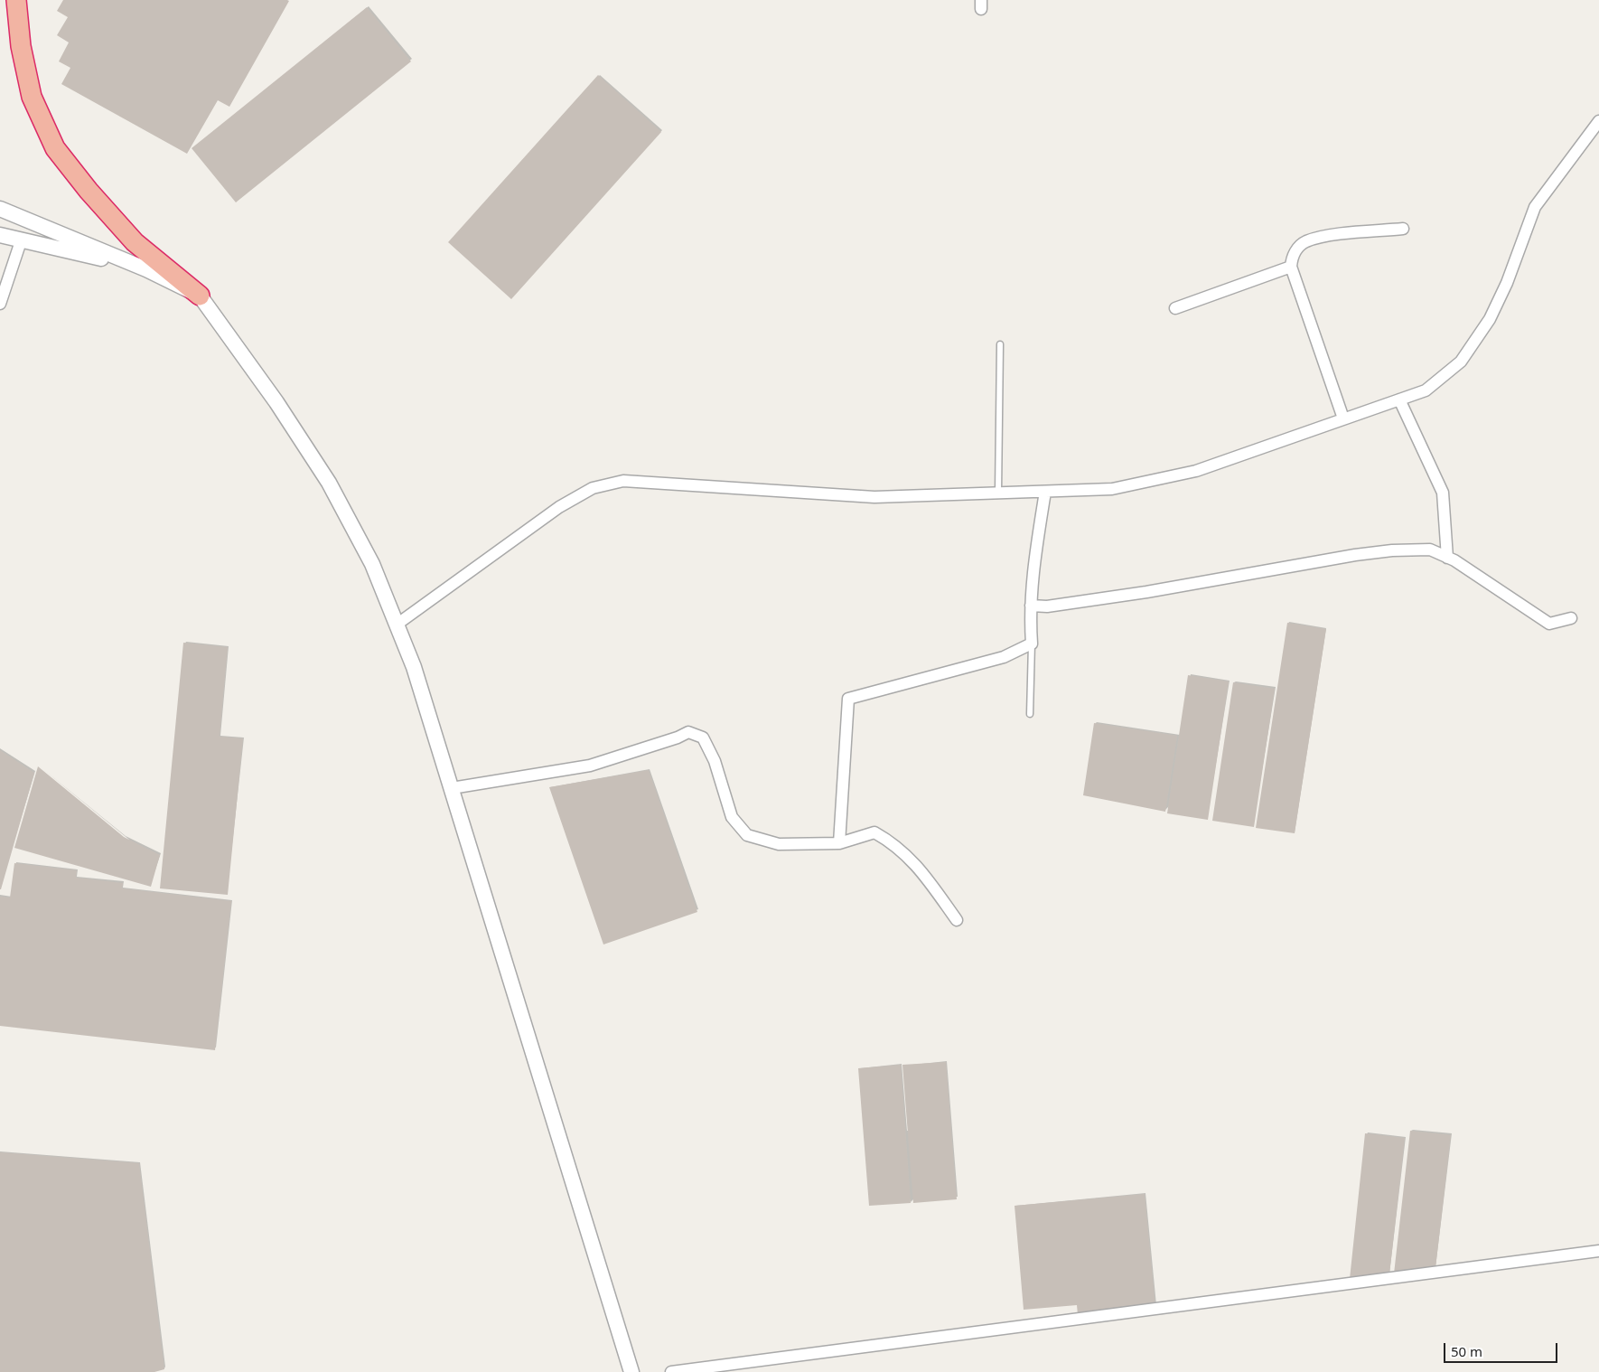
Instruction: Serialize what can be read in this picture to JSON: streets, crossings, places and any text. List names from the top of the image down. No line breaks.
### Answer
{"scale_bar":"50 m"}
